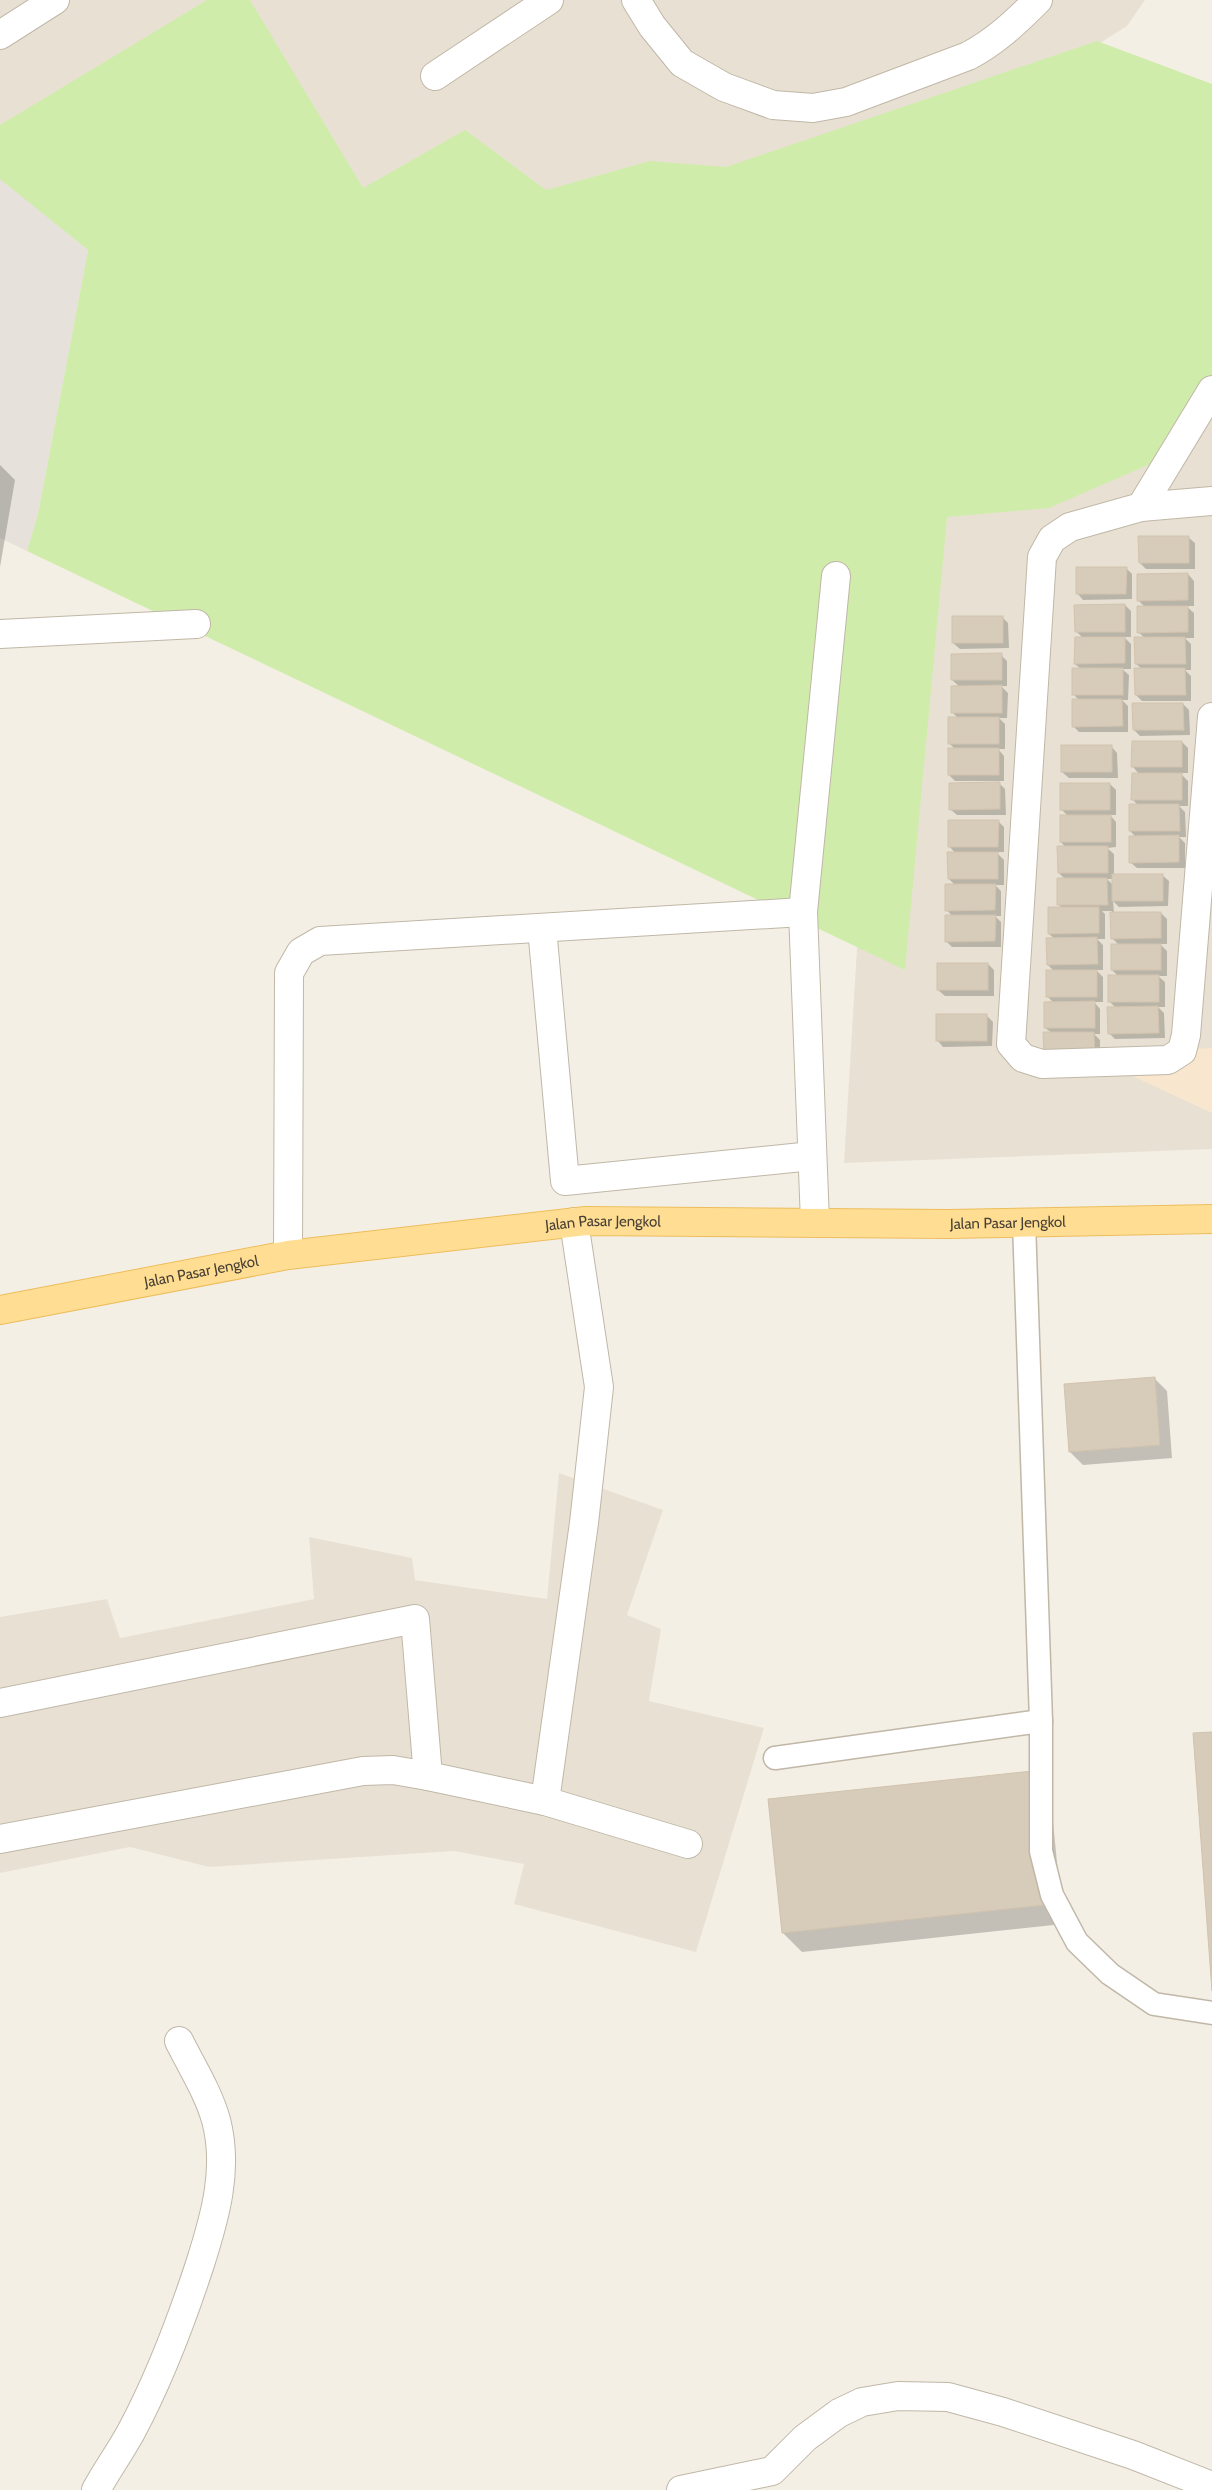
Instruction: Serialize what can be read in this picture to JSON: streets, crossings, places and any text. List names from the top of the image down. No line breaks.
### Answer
{"streets":{"main road":["Jalan Pasar Jengkol"]}}
